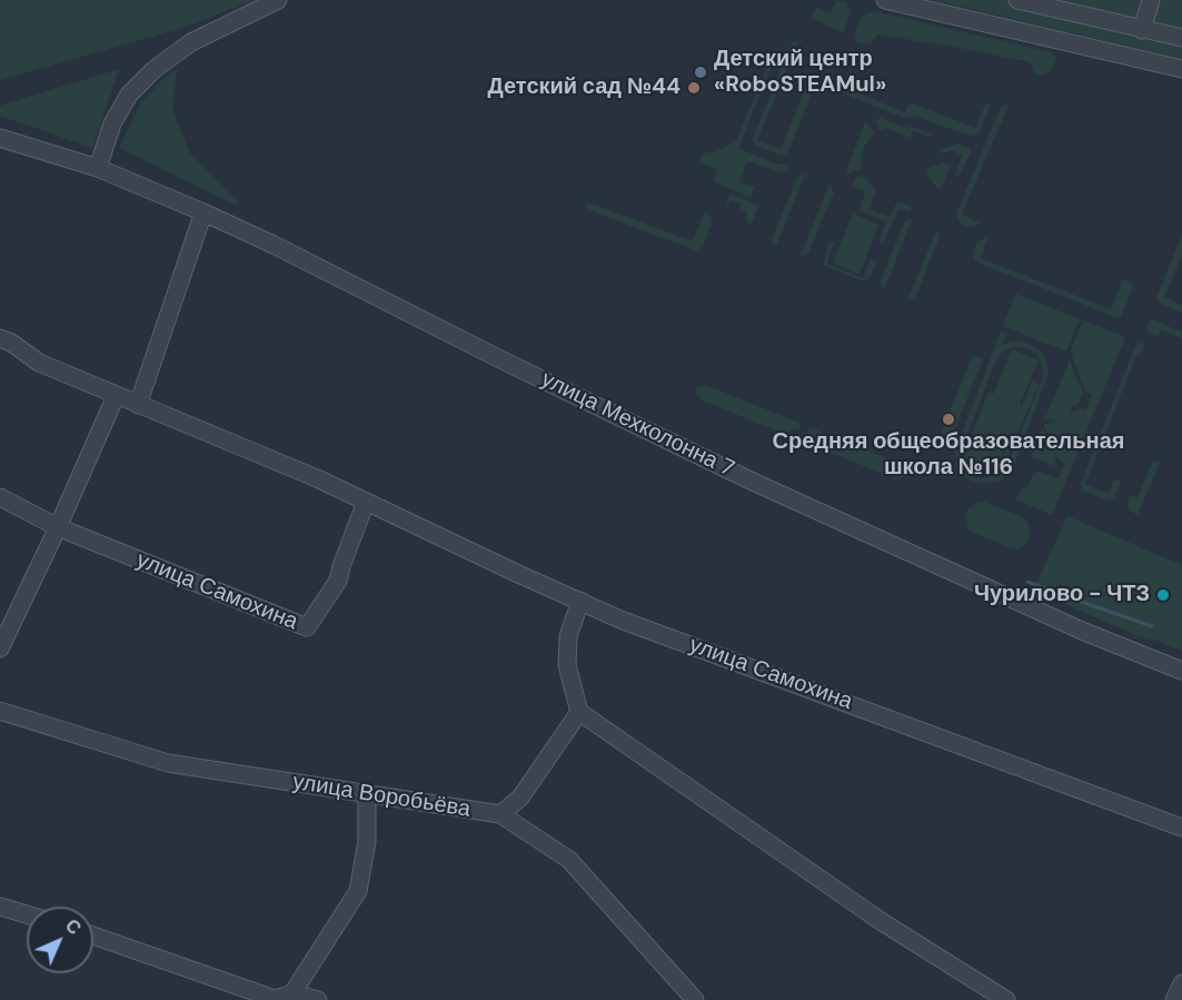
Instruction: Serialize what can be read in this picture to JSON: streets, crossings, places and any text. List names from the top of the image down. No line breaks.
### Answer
{"streets":{"street":["улица Мехколонна 7","улица Самохина","улица Воробьёва"]},"places":["Детский центр «RoboSTEAMul»","Детский сад №44","Средняя общеобразовательная школа №116","Чурилово - ЧТЗ"],"north":"top right"}
